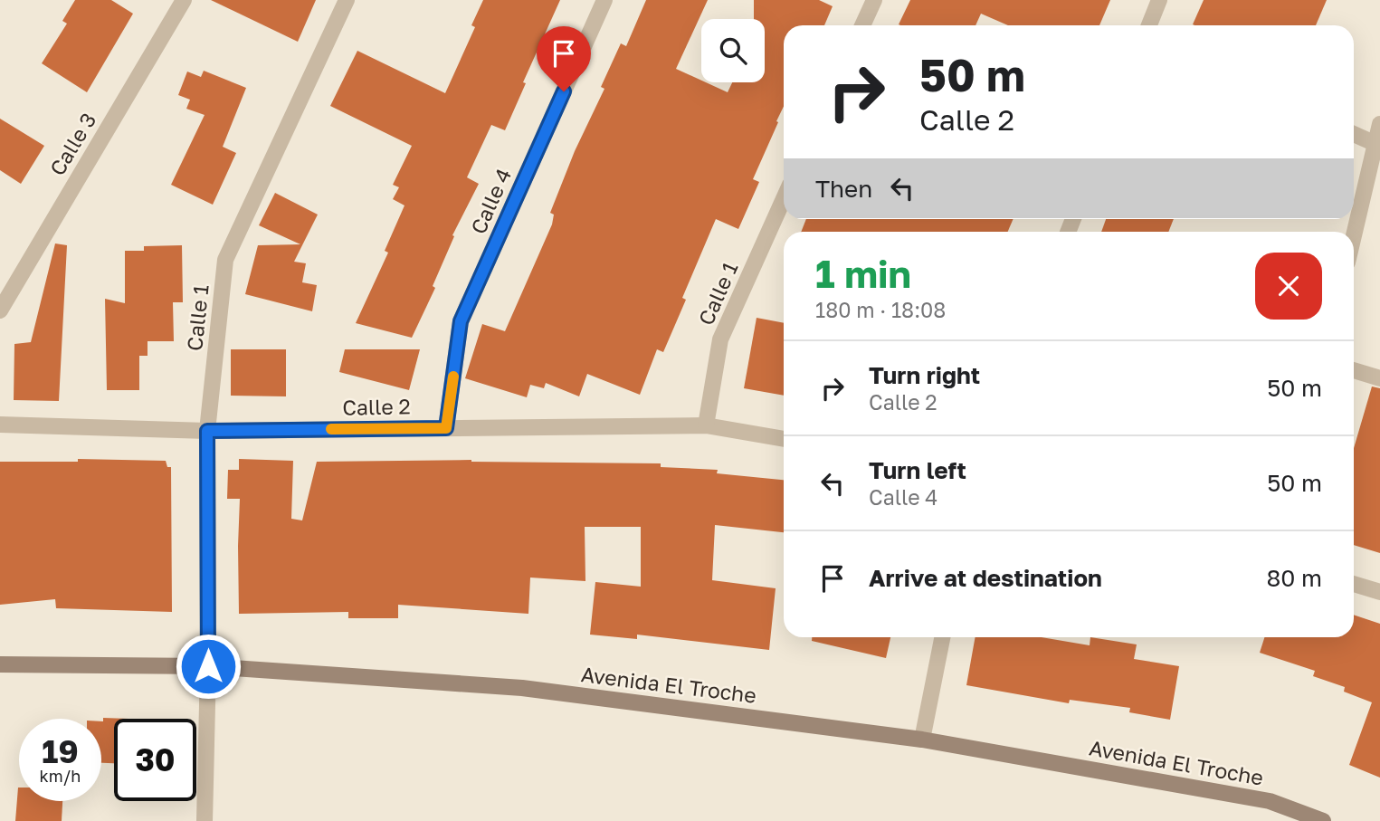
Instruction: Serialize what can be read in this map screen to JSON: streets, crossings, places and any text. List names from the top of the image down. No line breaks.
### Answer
{"streets":{"street":["Calle 3","Calle 4","Calle 1","Calle 2","Avenida El Troche"]},"crossings":[["Calle 4","Calle 2"],["Calle 1","Calle 2"],["Calle 1","Avenida El Troche"]],"page":{"turn":["50 m","Calle 2"],"then":"Then","heading":["1 min","180 m · 18:08"],"list":[{"name":"Turn right","note":"Calle 2","value":"50 m"},{"name":"Turn left","note":"Calle 4","value":"50 m"},{"name":"Arrive at destination","value":"80 m"}],"speed":"19 km/h","limit":"30"}}
